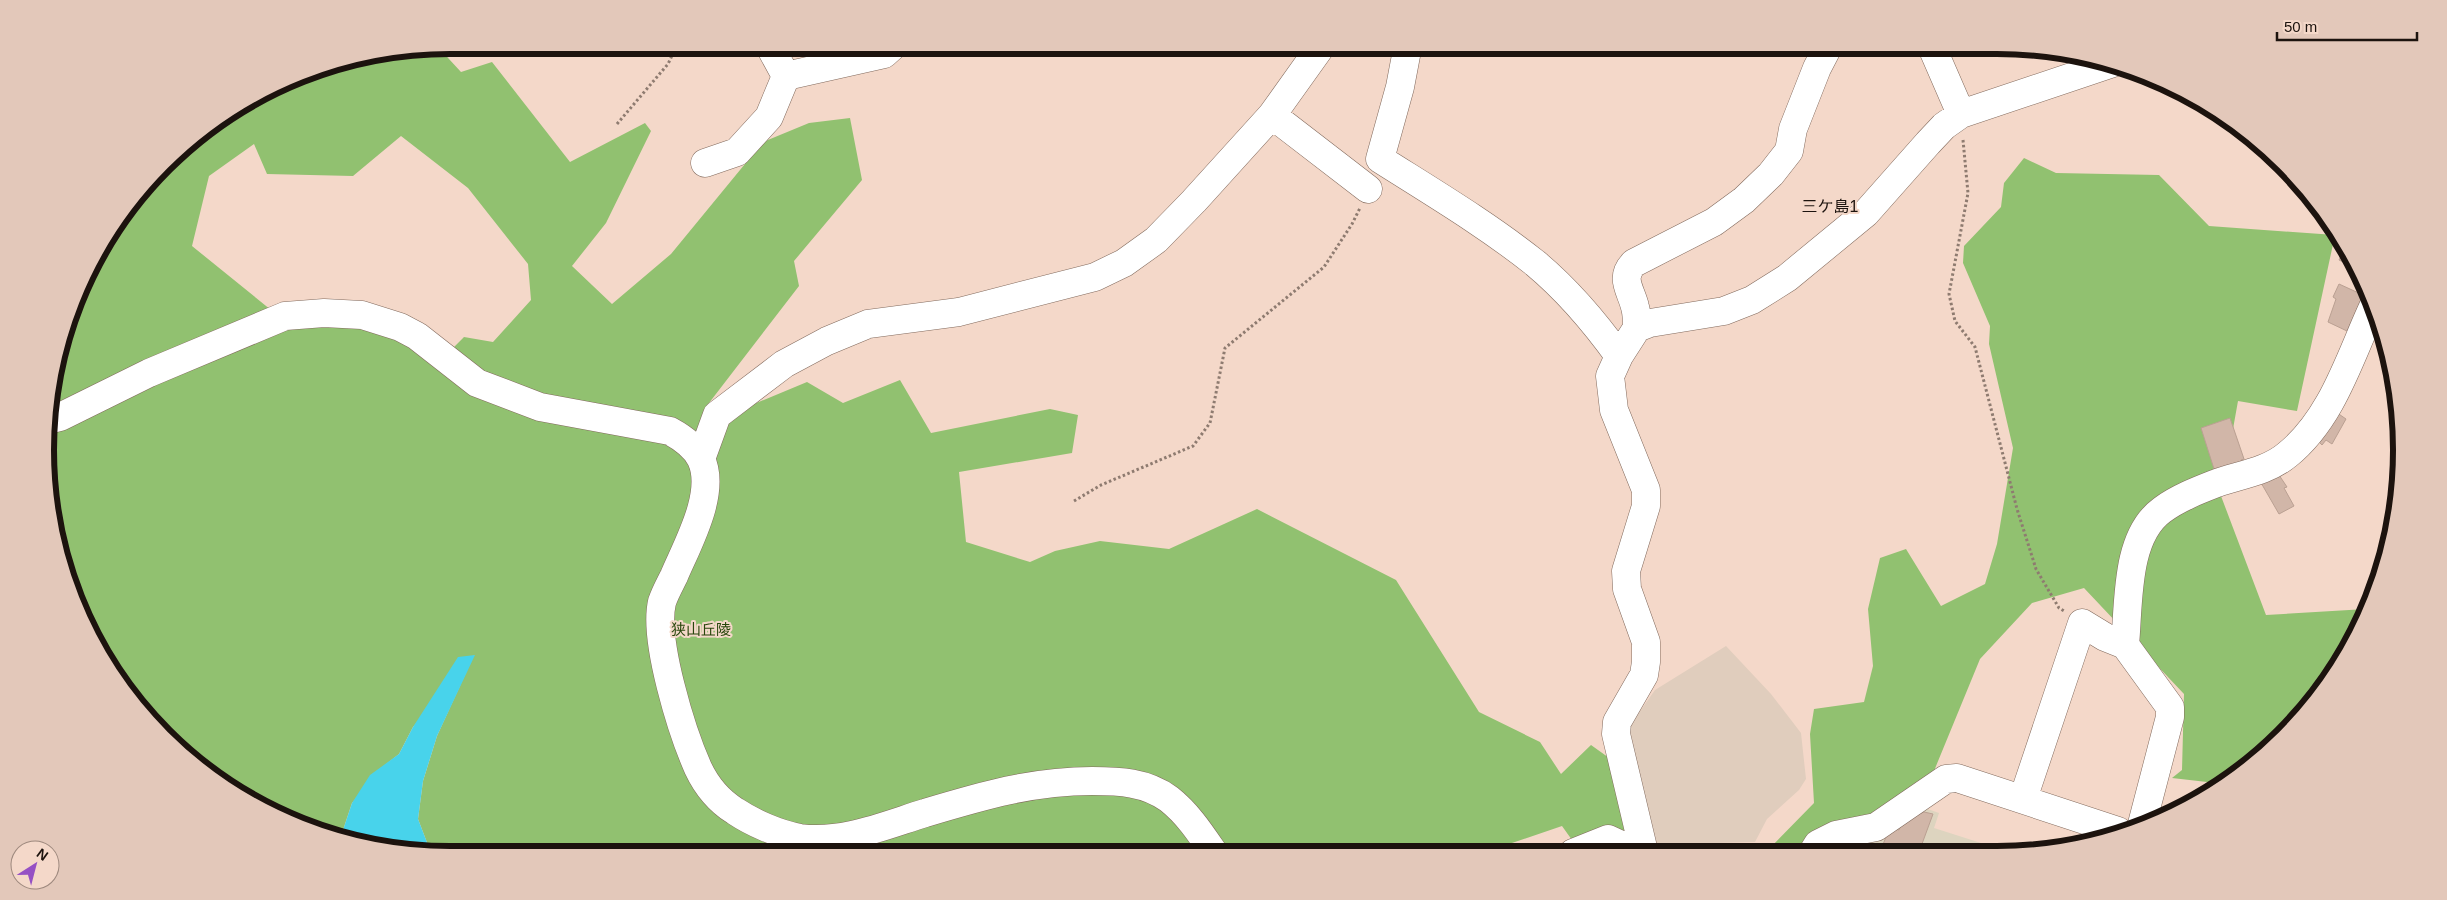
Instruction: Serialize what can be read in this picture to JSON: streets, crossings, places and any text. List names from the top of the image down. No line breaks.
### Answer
{"districts":["三ケ島1"],"parks":["狭山丘陵"],"scale_bar":"50 m","north":"top right"}
